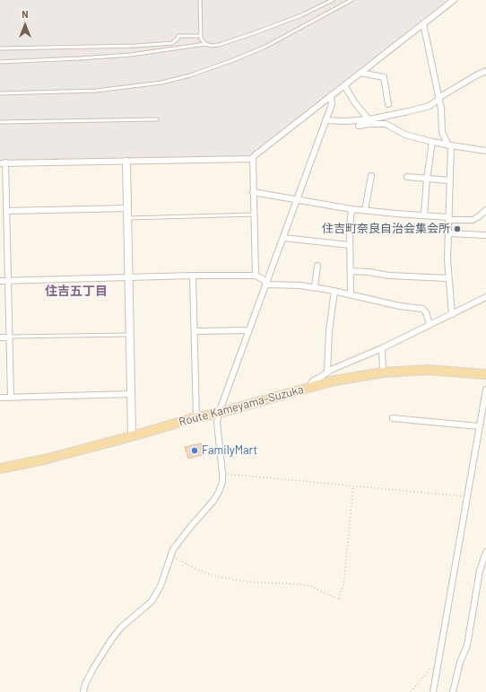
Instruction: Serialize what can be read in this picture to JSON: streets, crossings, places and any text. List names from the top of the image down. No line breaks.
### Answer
{"streets":{"main road":["Route Kameyama-Suzuka"]},"districts":["住吉五丁目"],"places":["住吉町奈良自治会集会所","FamilyMart"],"north":"top"}
